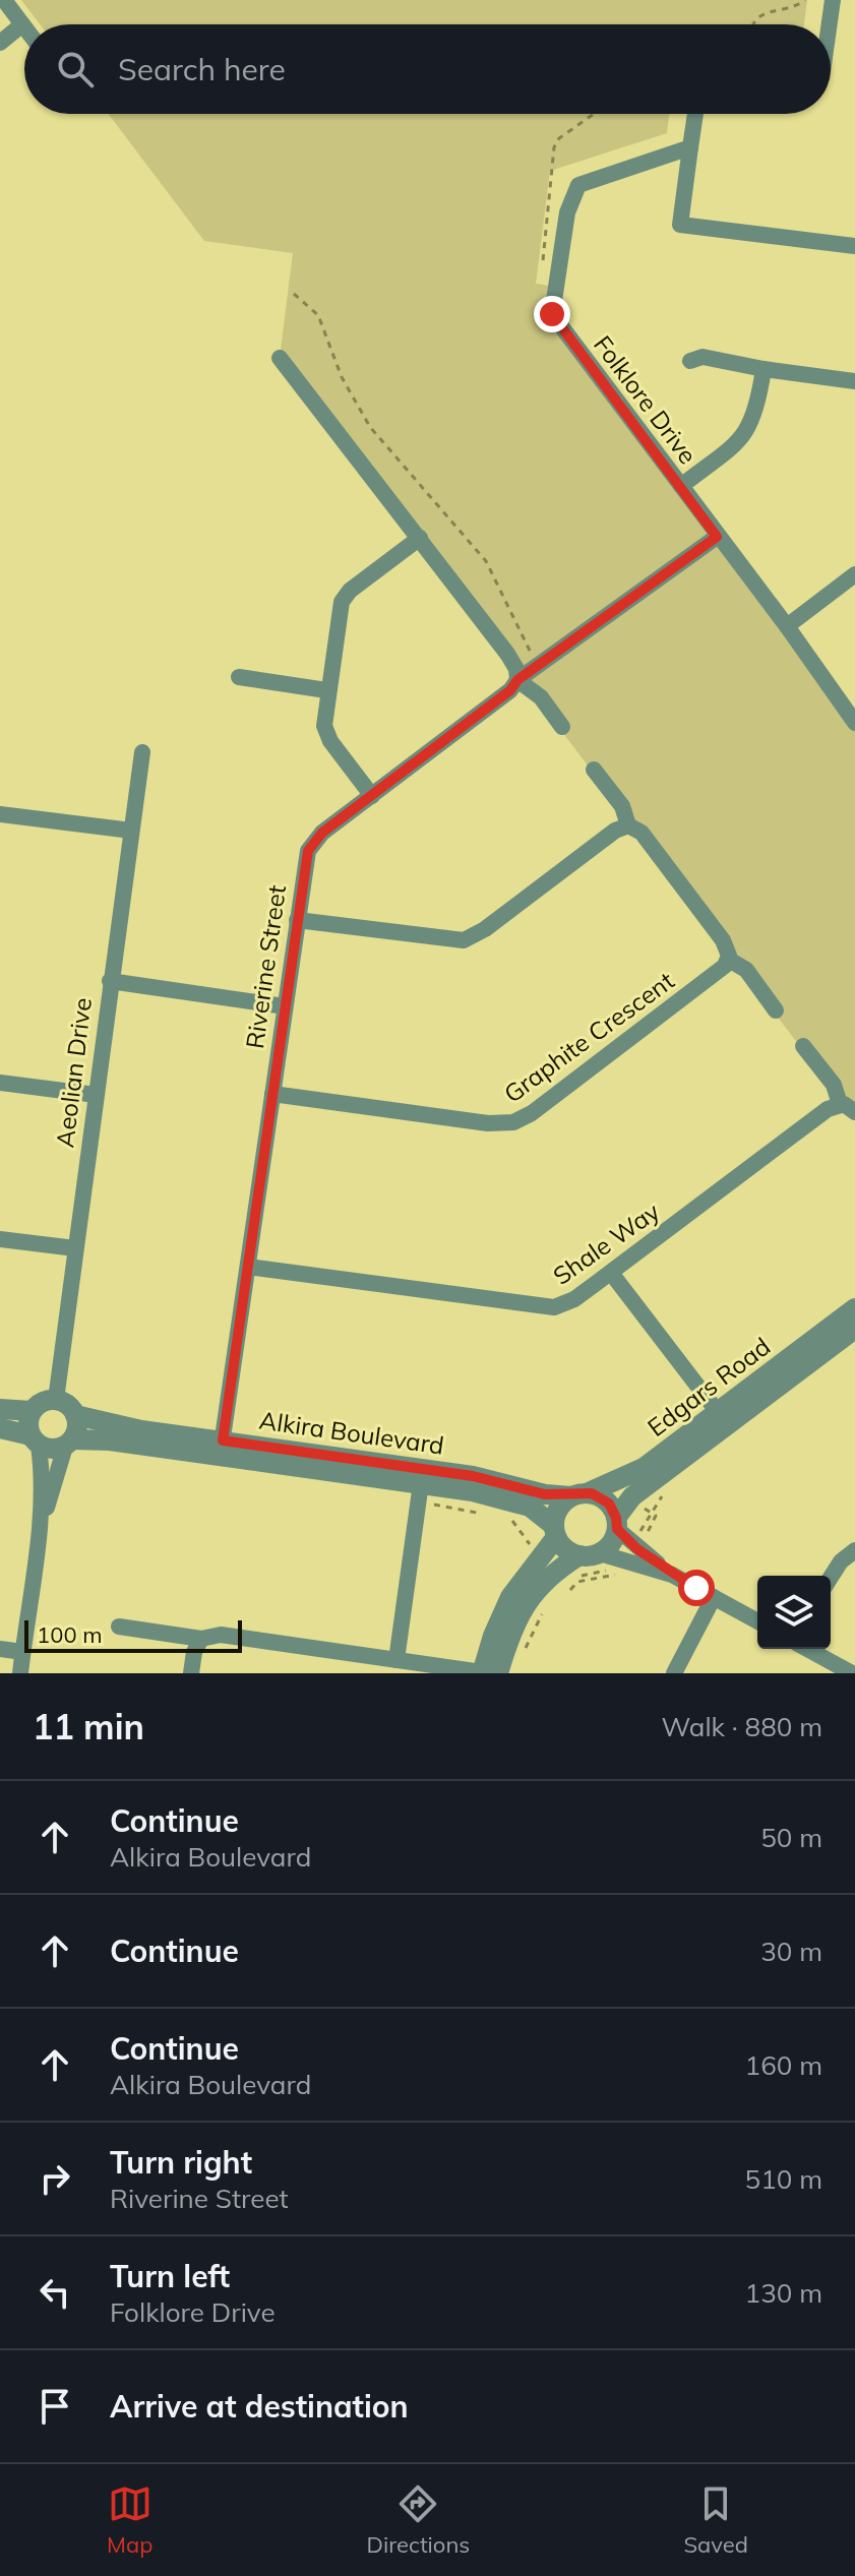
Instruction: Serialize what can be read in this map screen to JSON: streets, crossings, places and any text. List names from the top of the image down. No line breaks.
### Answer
{"streets":{"street":["Folklore Drive","Riverine Street","Graphite Crescent","Aeolian Drive","Shale Way","Edgars Road","Alkira Boulevard"]},"crossings":[["Folklore Drive","Riverine Street"],["Riverine Street","Graphite Crescent"],["Riverine Street","Shale Way"],["Riverine Street","Alkira Boulevard"],["Aeolian Drive","Alkira Boulevard"],["Edgars Road","Alkira Boulevard"]],"scale_bar":"100 m","page":{"search":"Search here","scale":"100 m","heading":["11 min","Walk · 880 m"],"list":[["Continue","Alkira Boulevard","50 m"],["Continue","30 m"],["Continue","Alkira Boulevard","160 m"],["Turn right","Riverine Street","510 m"],["Turn left","Folklore Drive","130 m"],"Arrive at destination"],"nav":["Map","Directions","Saved"]}}
